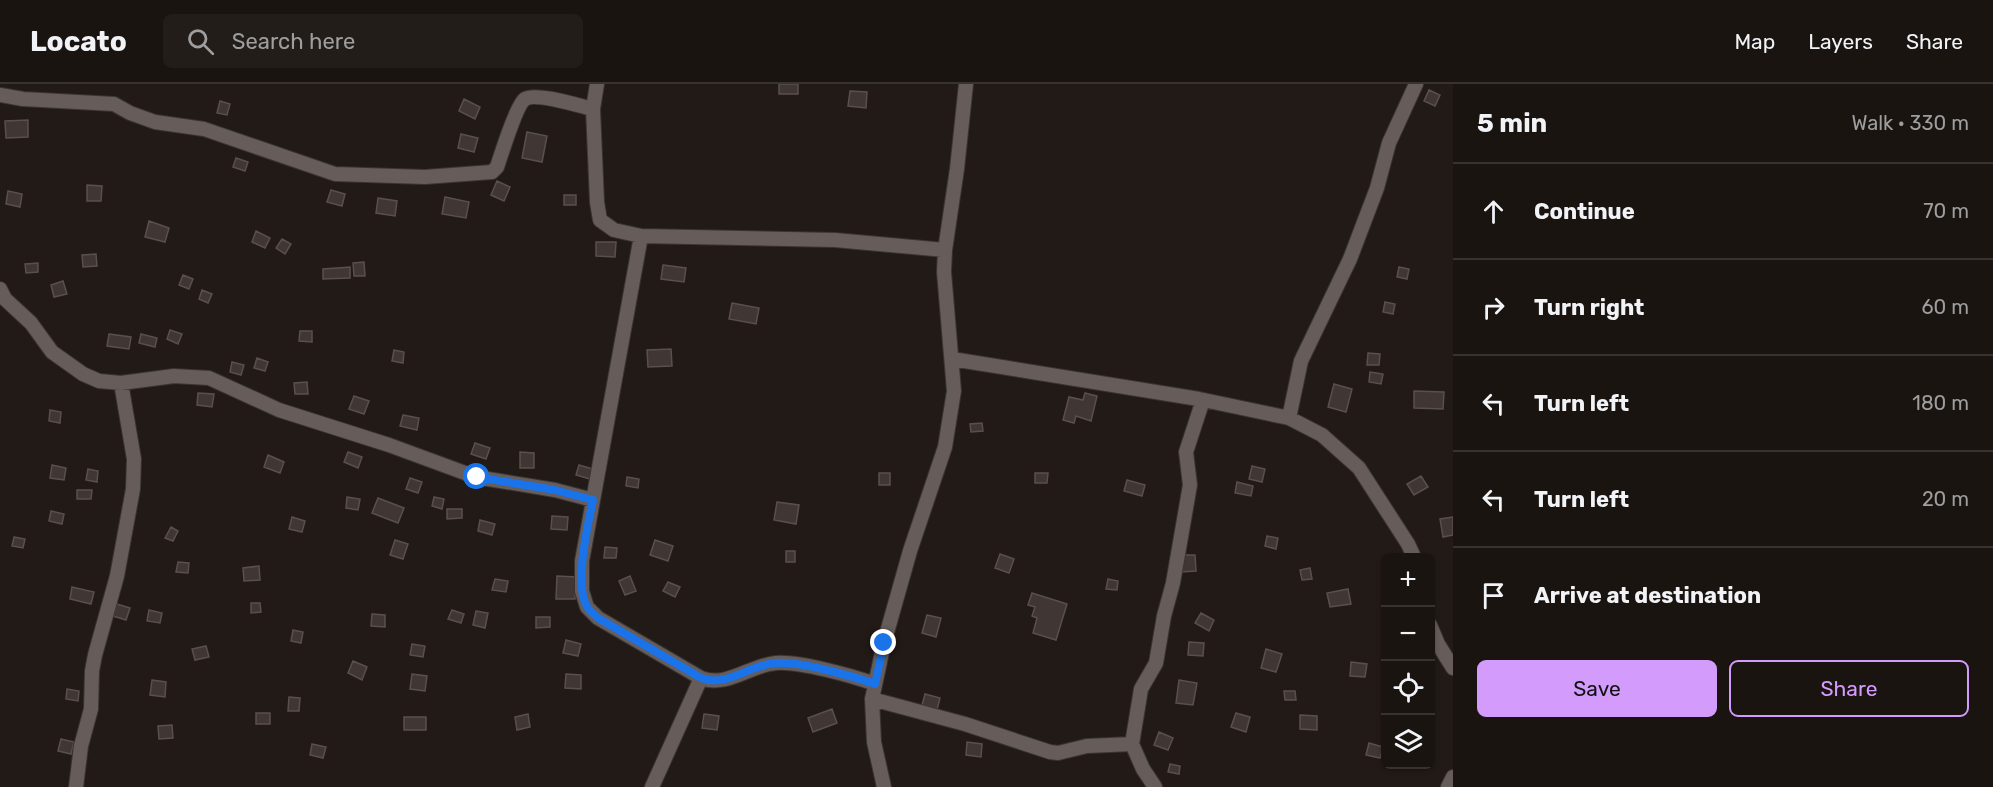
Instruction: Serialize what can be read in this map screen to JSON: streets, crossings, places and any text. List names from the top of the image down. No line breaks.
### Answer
{"page":{"header":"Locato","search":"Search here","nav":["Map","Layers","Share"],"heading":["5 min","Walk · 330 m"],"list":[["Continue","70 m"],["Turn right","60 m"],["Turn left","180 m"],["Turn left","20 m"],"Arrive at destination"],"map_buttons":["+","−"],"buttons":["Save","Share"]}}
